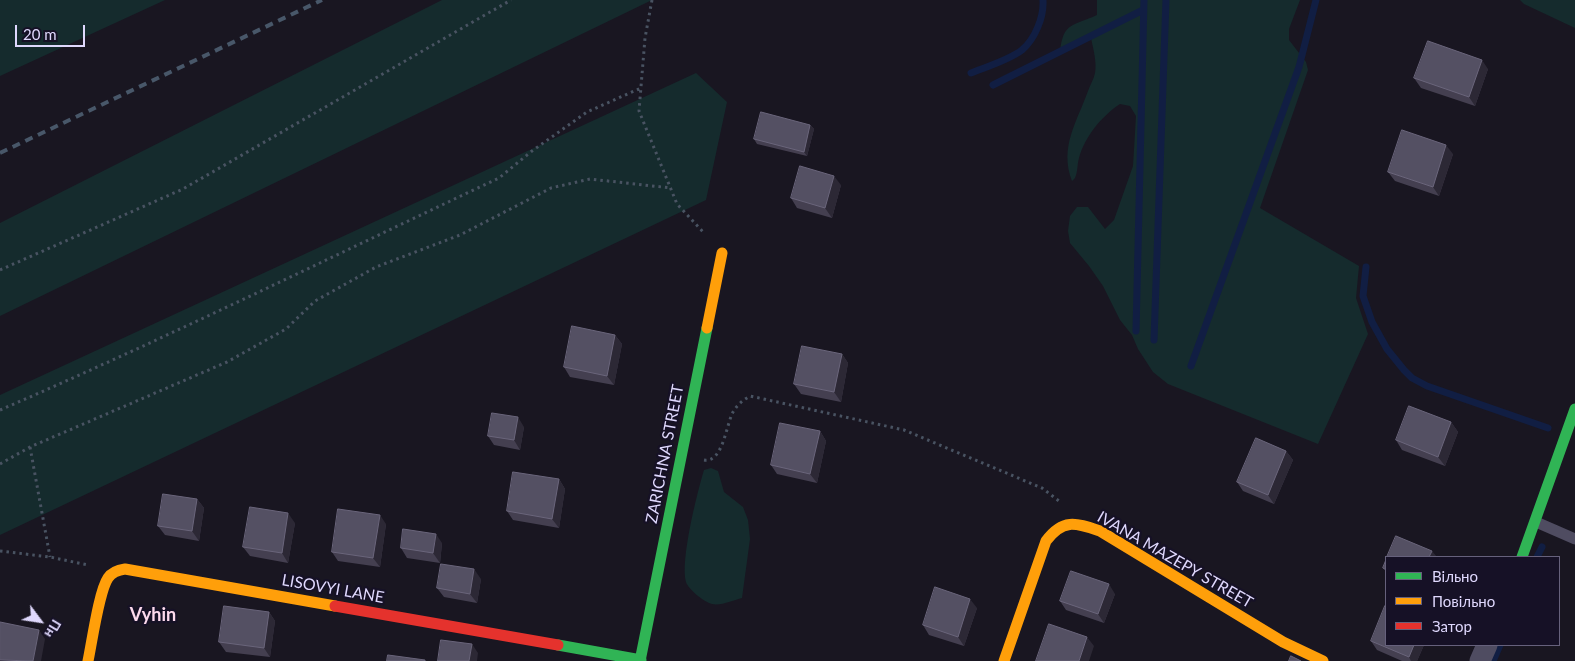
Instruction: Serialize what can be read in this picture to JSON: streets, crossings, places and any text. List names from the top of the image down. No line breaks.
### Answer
{"streets":{"street":["ZARICHNA STREET","IVANA MAZEPY STREET","LISOVYI LANE"]},"crossings":[["ZARICHNA STREET","LISOVYI LANE"]],"districts":["Vyhin"],"legend":["Вільно","Повільно","Затор"],"scale_bar":"20 m","north":"bottom right"}
